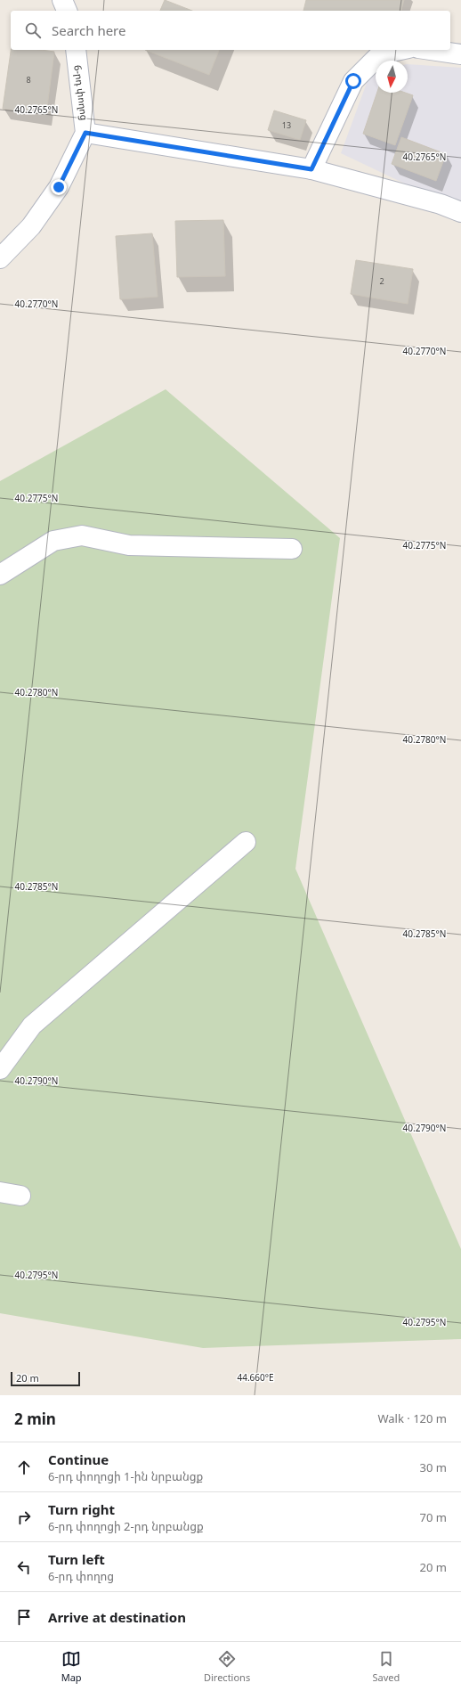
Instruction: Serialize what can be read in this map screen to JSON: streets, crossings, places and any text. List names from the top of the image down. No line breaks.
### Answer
{"streets":{"street":["6-րդ փողոց"]},"house_numbers":["8","13","2"],"scale_bar":"20 m","north":"bottom","page":{"search":"Search here","scale":"20 m","heading":["2 min","Walk · 120 m"],"list":[["Continue","6-րդ փողոցի 1-ին նրբանցք","30 m"],["Turn right","6-րդ փողոցի 2-րդ նրբանցք","70 m"],["Turn left","6-րդ փողոց","20 m"],"Arrive at destination"],"nav":["Map","Directions","Saved"]},"coordinates":["40.2765°N","40.2770°N","40.2775°N","40.2780°N","40.2785°N","40.2790°N","40.2795°N","44.660°E"]}
